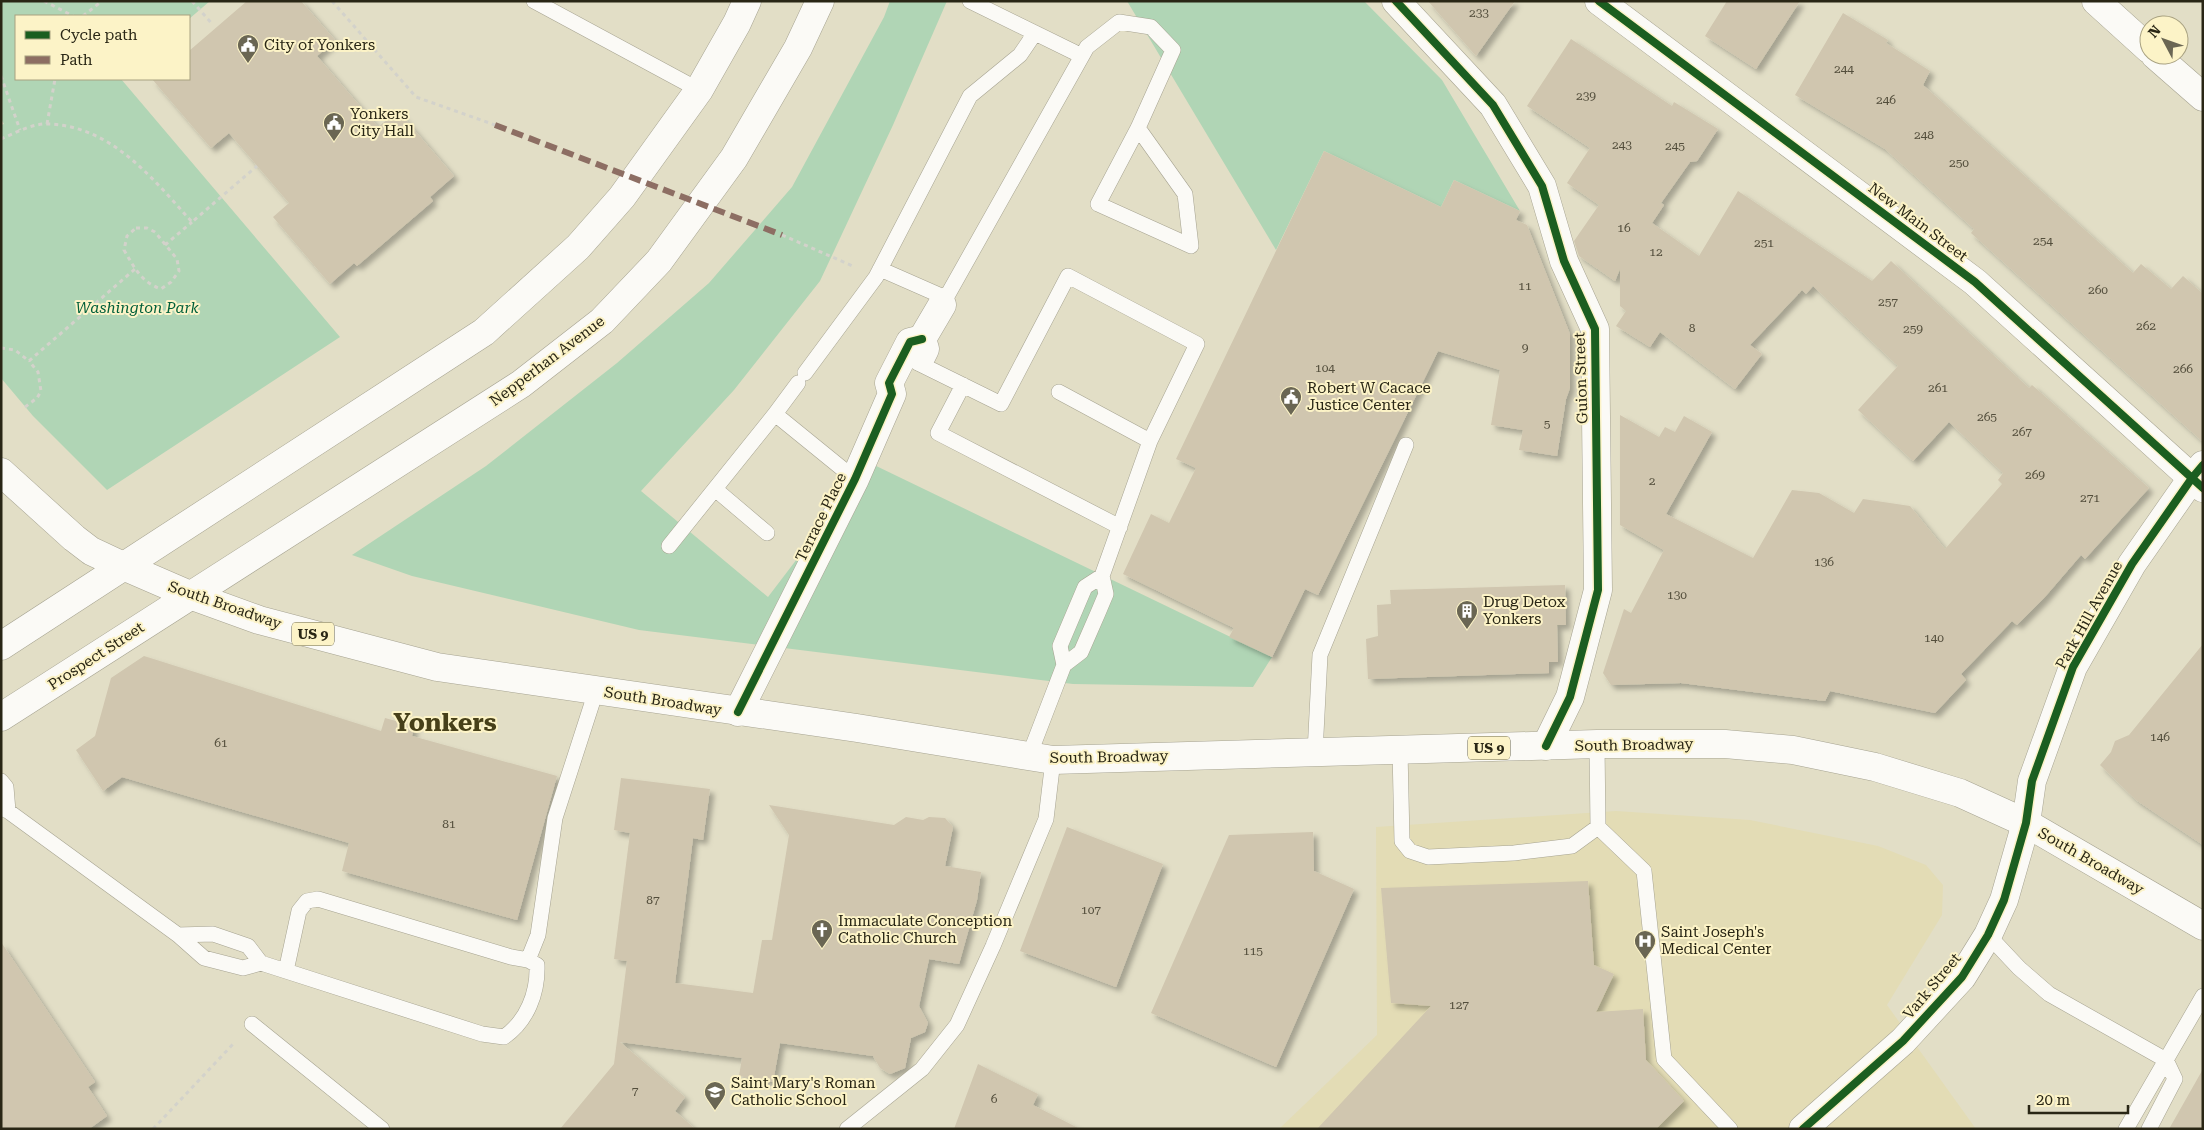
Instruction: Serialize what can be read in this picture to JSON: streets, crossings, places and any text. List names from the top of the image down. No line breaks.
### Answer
{"streets":{"main road":["New Main Street","Nepperhan Avenue","Guion Street","Terrace Place","South Broadway","Park Hill Avenue","US 9","Prospect Street","Vark Street"]},"crossings":[["New Main Street","Park Hill Avenue"],["Nepperhan Avenue","South Broadway"],["Nepperhan Avenue","Prospect Street"],["Guion Street","South Broadway"],["Terrace Place","South Broadway"],["South Broadway","Park Hill Avenue"],["South Broadway","Prospect Street"],["South Broadway","Vark Street"],["Park Hill Avenue","Vark Street"]],"districts":["Yonkers"],"parks":["Washington Park"],"places":{"public building":["City of Yonkers","Yonkers City Hall","Robert W Cacace Justice Center"],"building":["Drug Detox Yonkers"],"church":["Immaculate Conception Catholic Church"],"hospital":["Saint Joseph's Medical Center"],"school or university":["Saint Mary's Roman Catholic School"]},"house_numbers":["233","244","239","246","248","243","245","250","16","254","251","12","11","260","257","262","8","259","9","104","266","261","265","5","267","269","2","271","136","130","140","146","61","81","87","107","115","127","7","6"],"legend":["Cycle path","Path"],"scale_bar":"20 m","north":"top left"}
